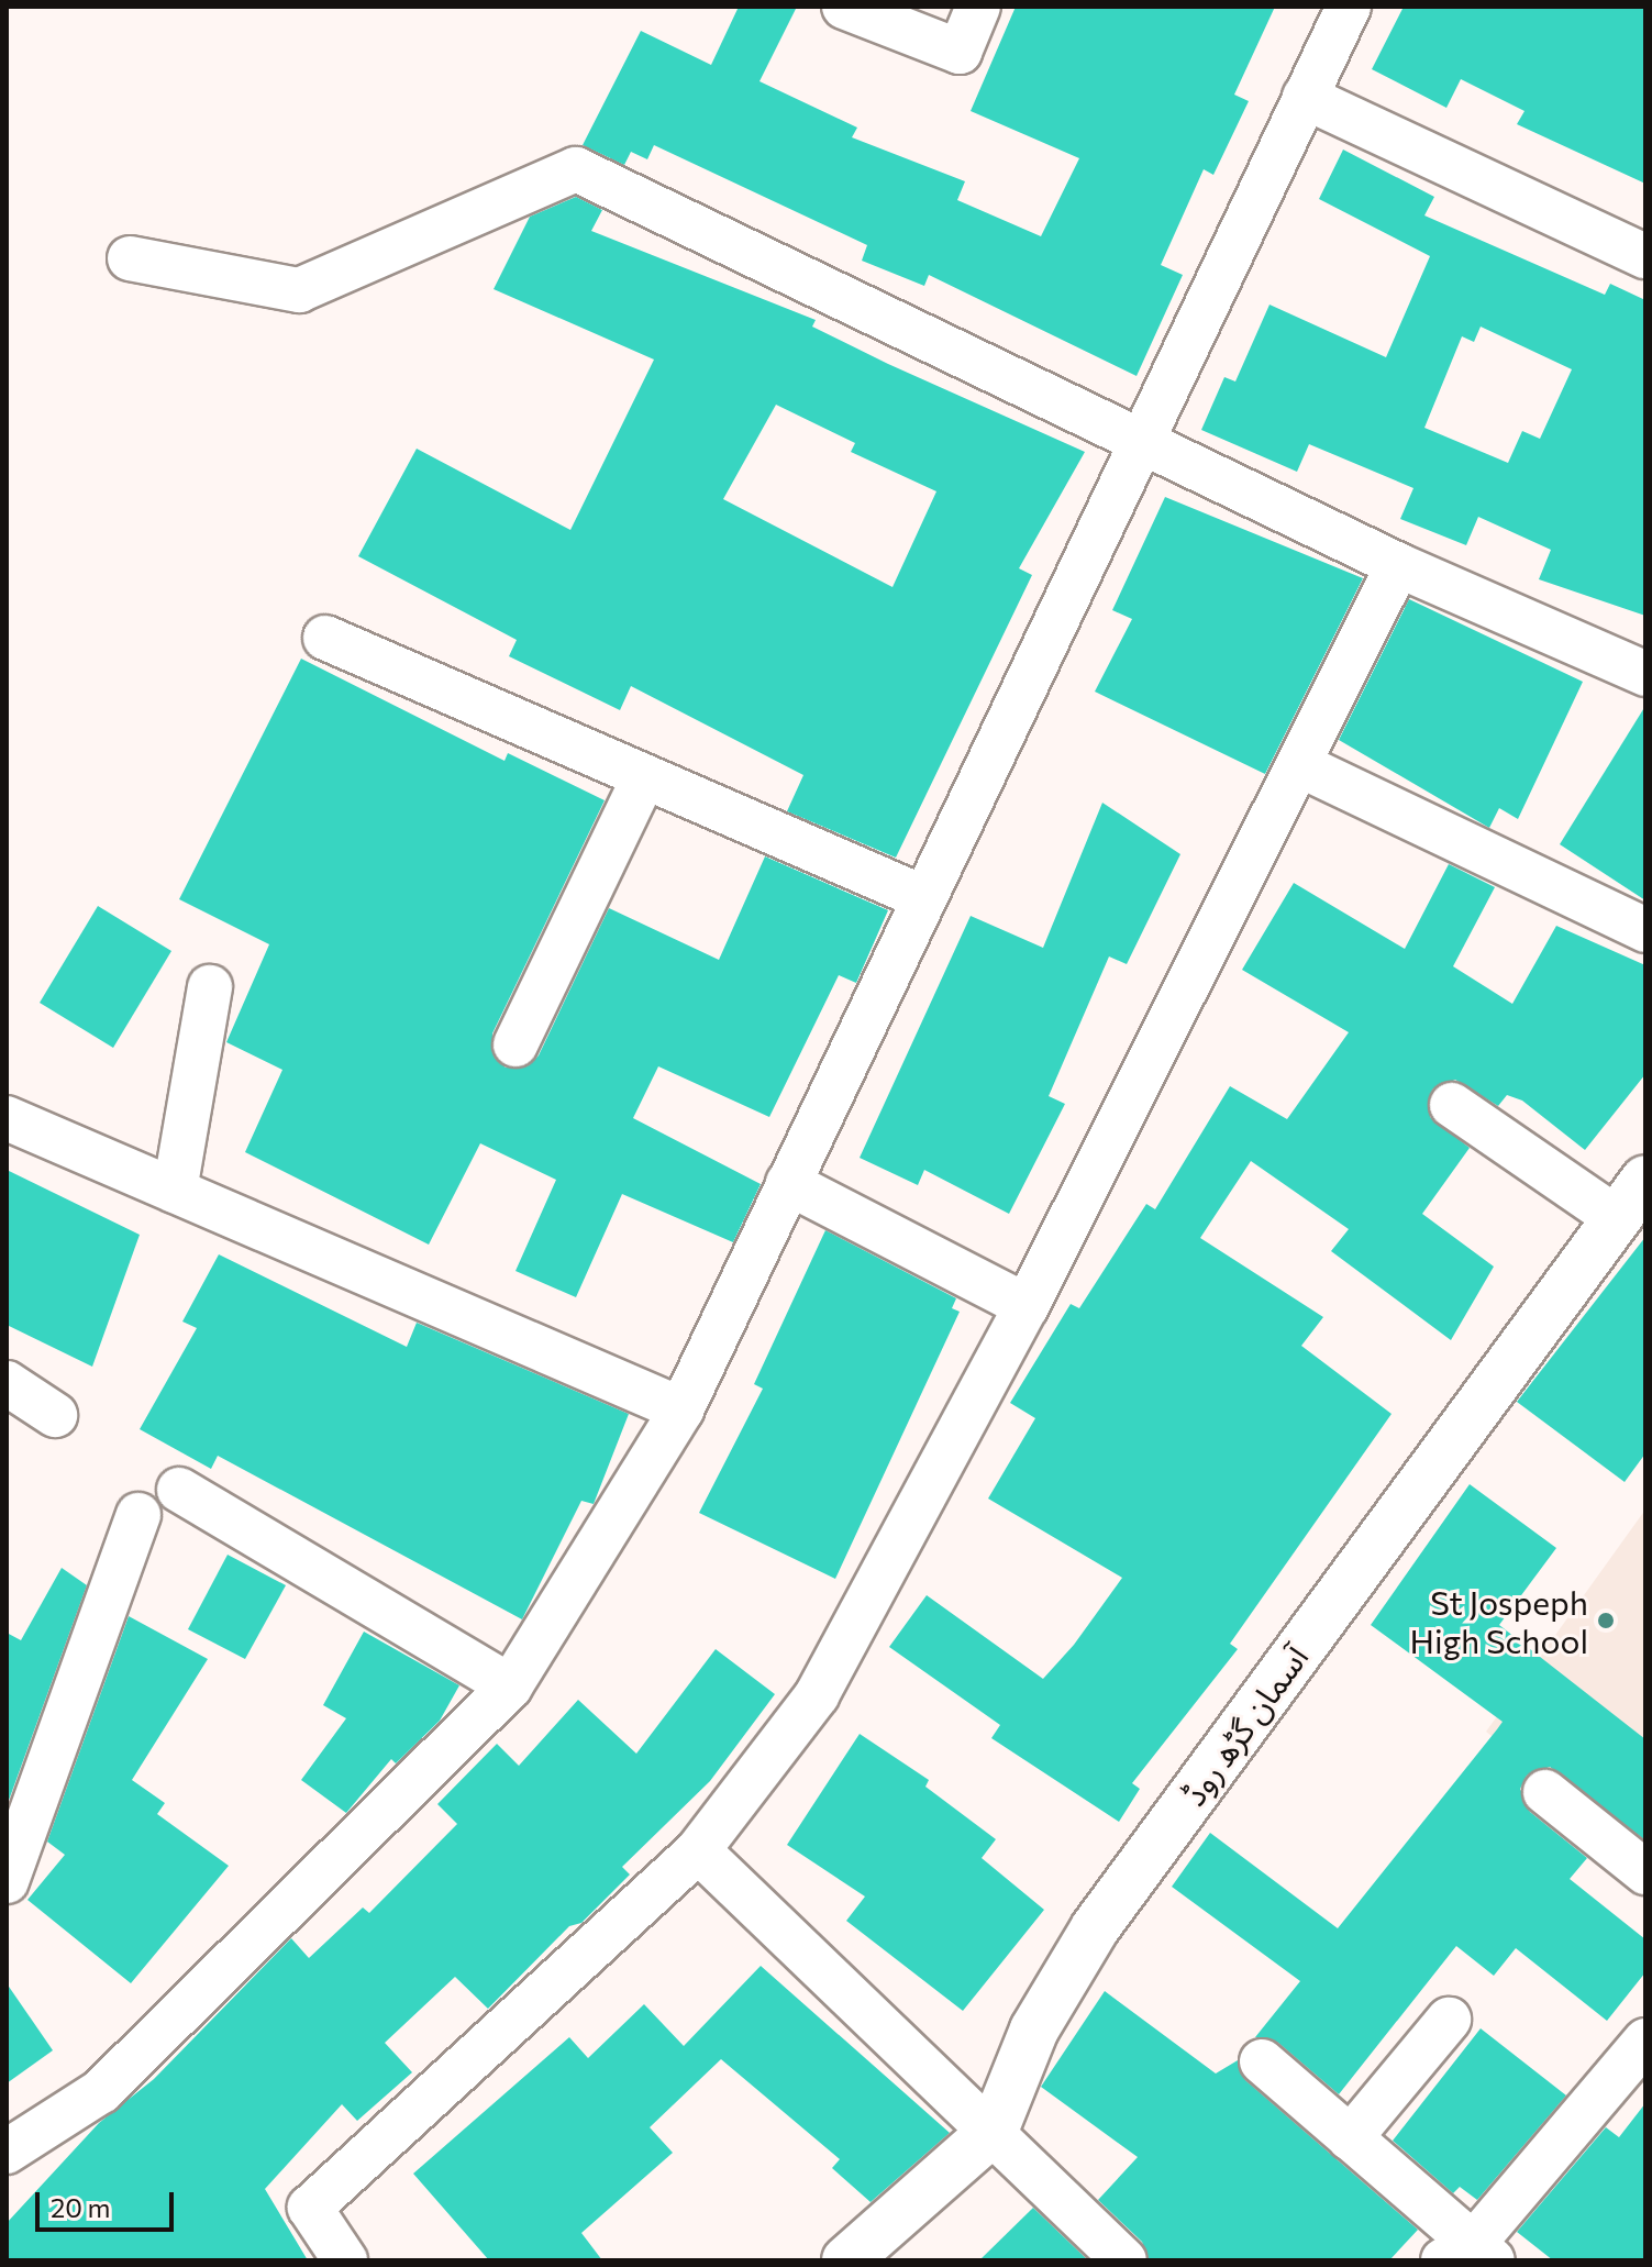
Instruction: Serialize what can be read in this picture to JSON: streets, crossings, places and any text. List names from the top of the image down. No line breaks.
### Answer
{"streets":{"street":["آسمان گڑھ روڈ"]},"places":["St Jospeph High School"],"scale_bar":"20 m"}
